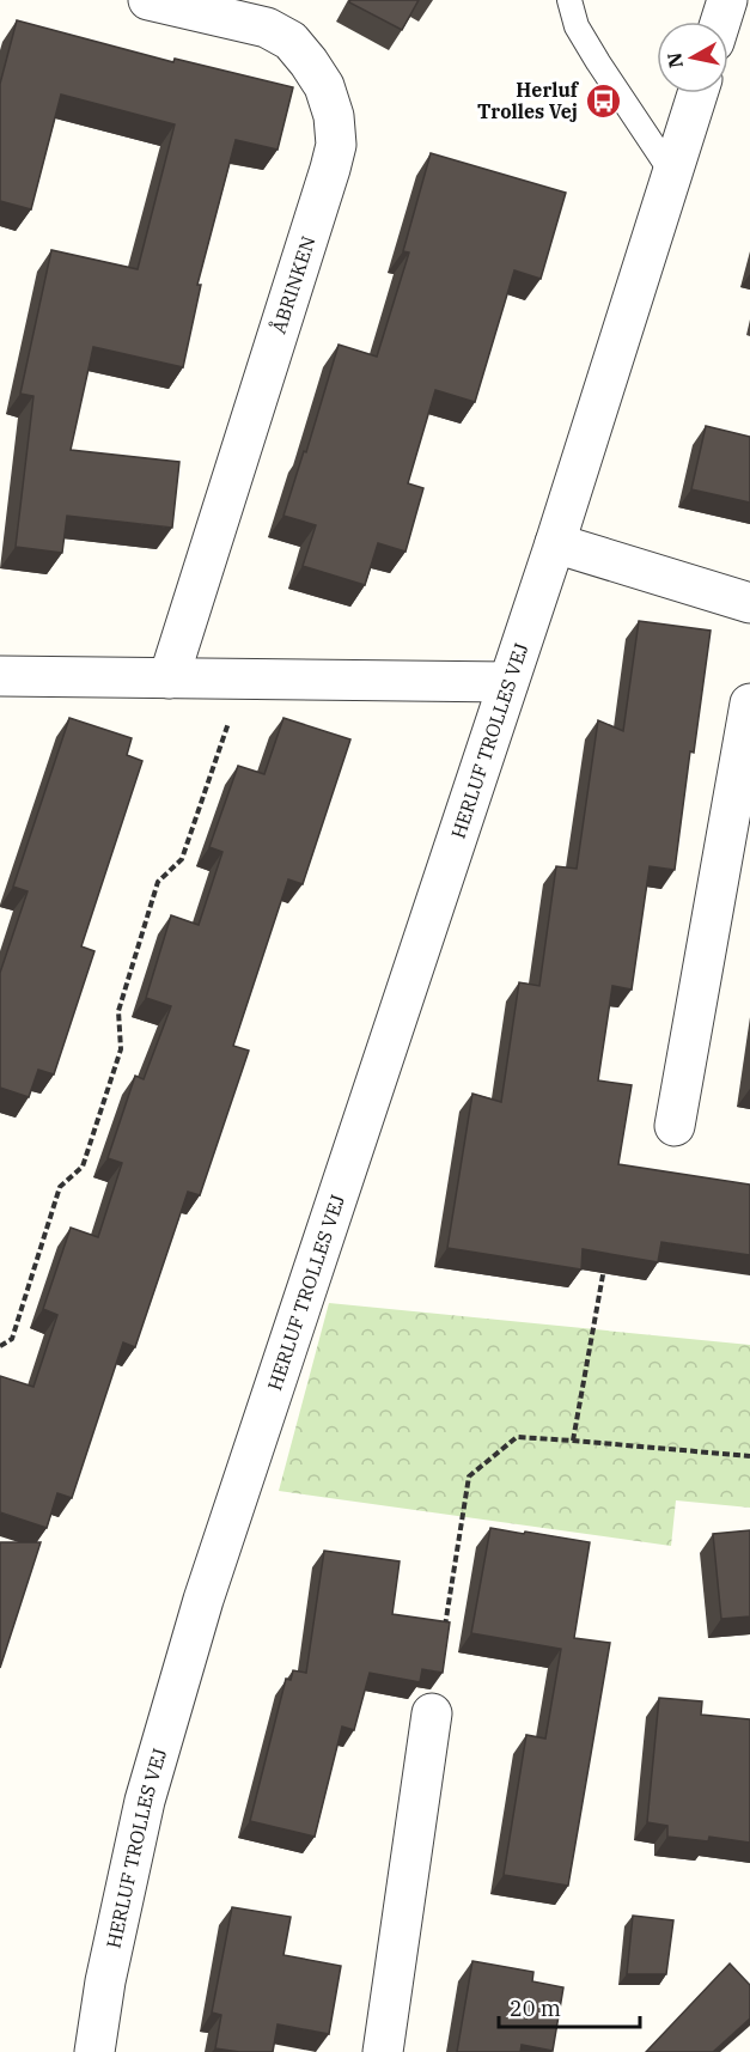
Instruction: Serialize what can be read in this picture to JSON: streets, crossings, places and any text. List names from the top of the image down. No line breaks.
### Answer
{"streets":{"street":["ÅBRINKEN","HERLUF TROLLES VEJ"]},"places":{"bus stop":["Herluf Trolles Vej"]},"scale_bar":"20 m","north":"left"}
